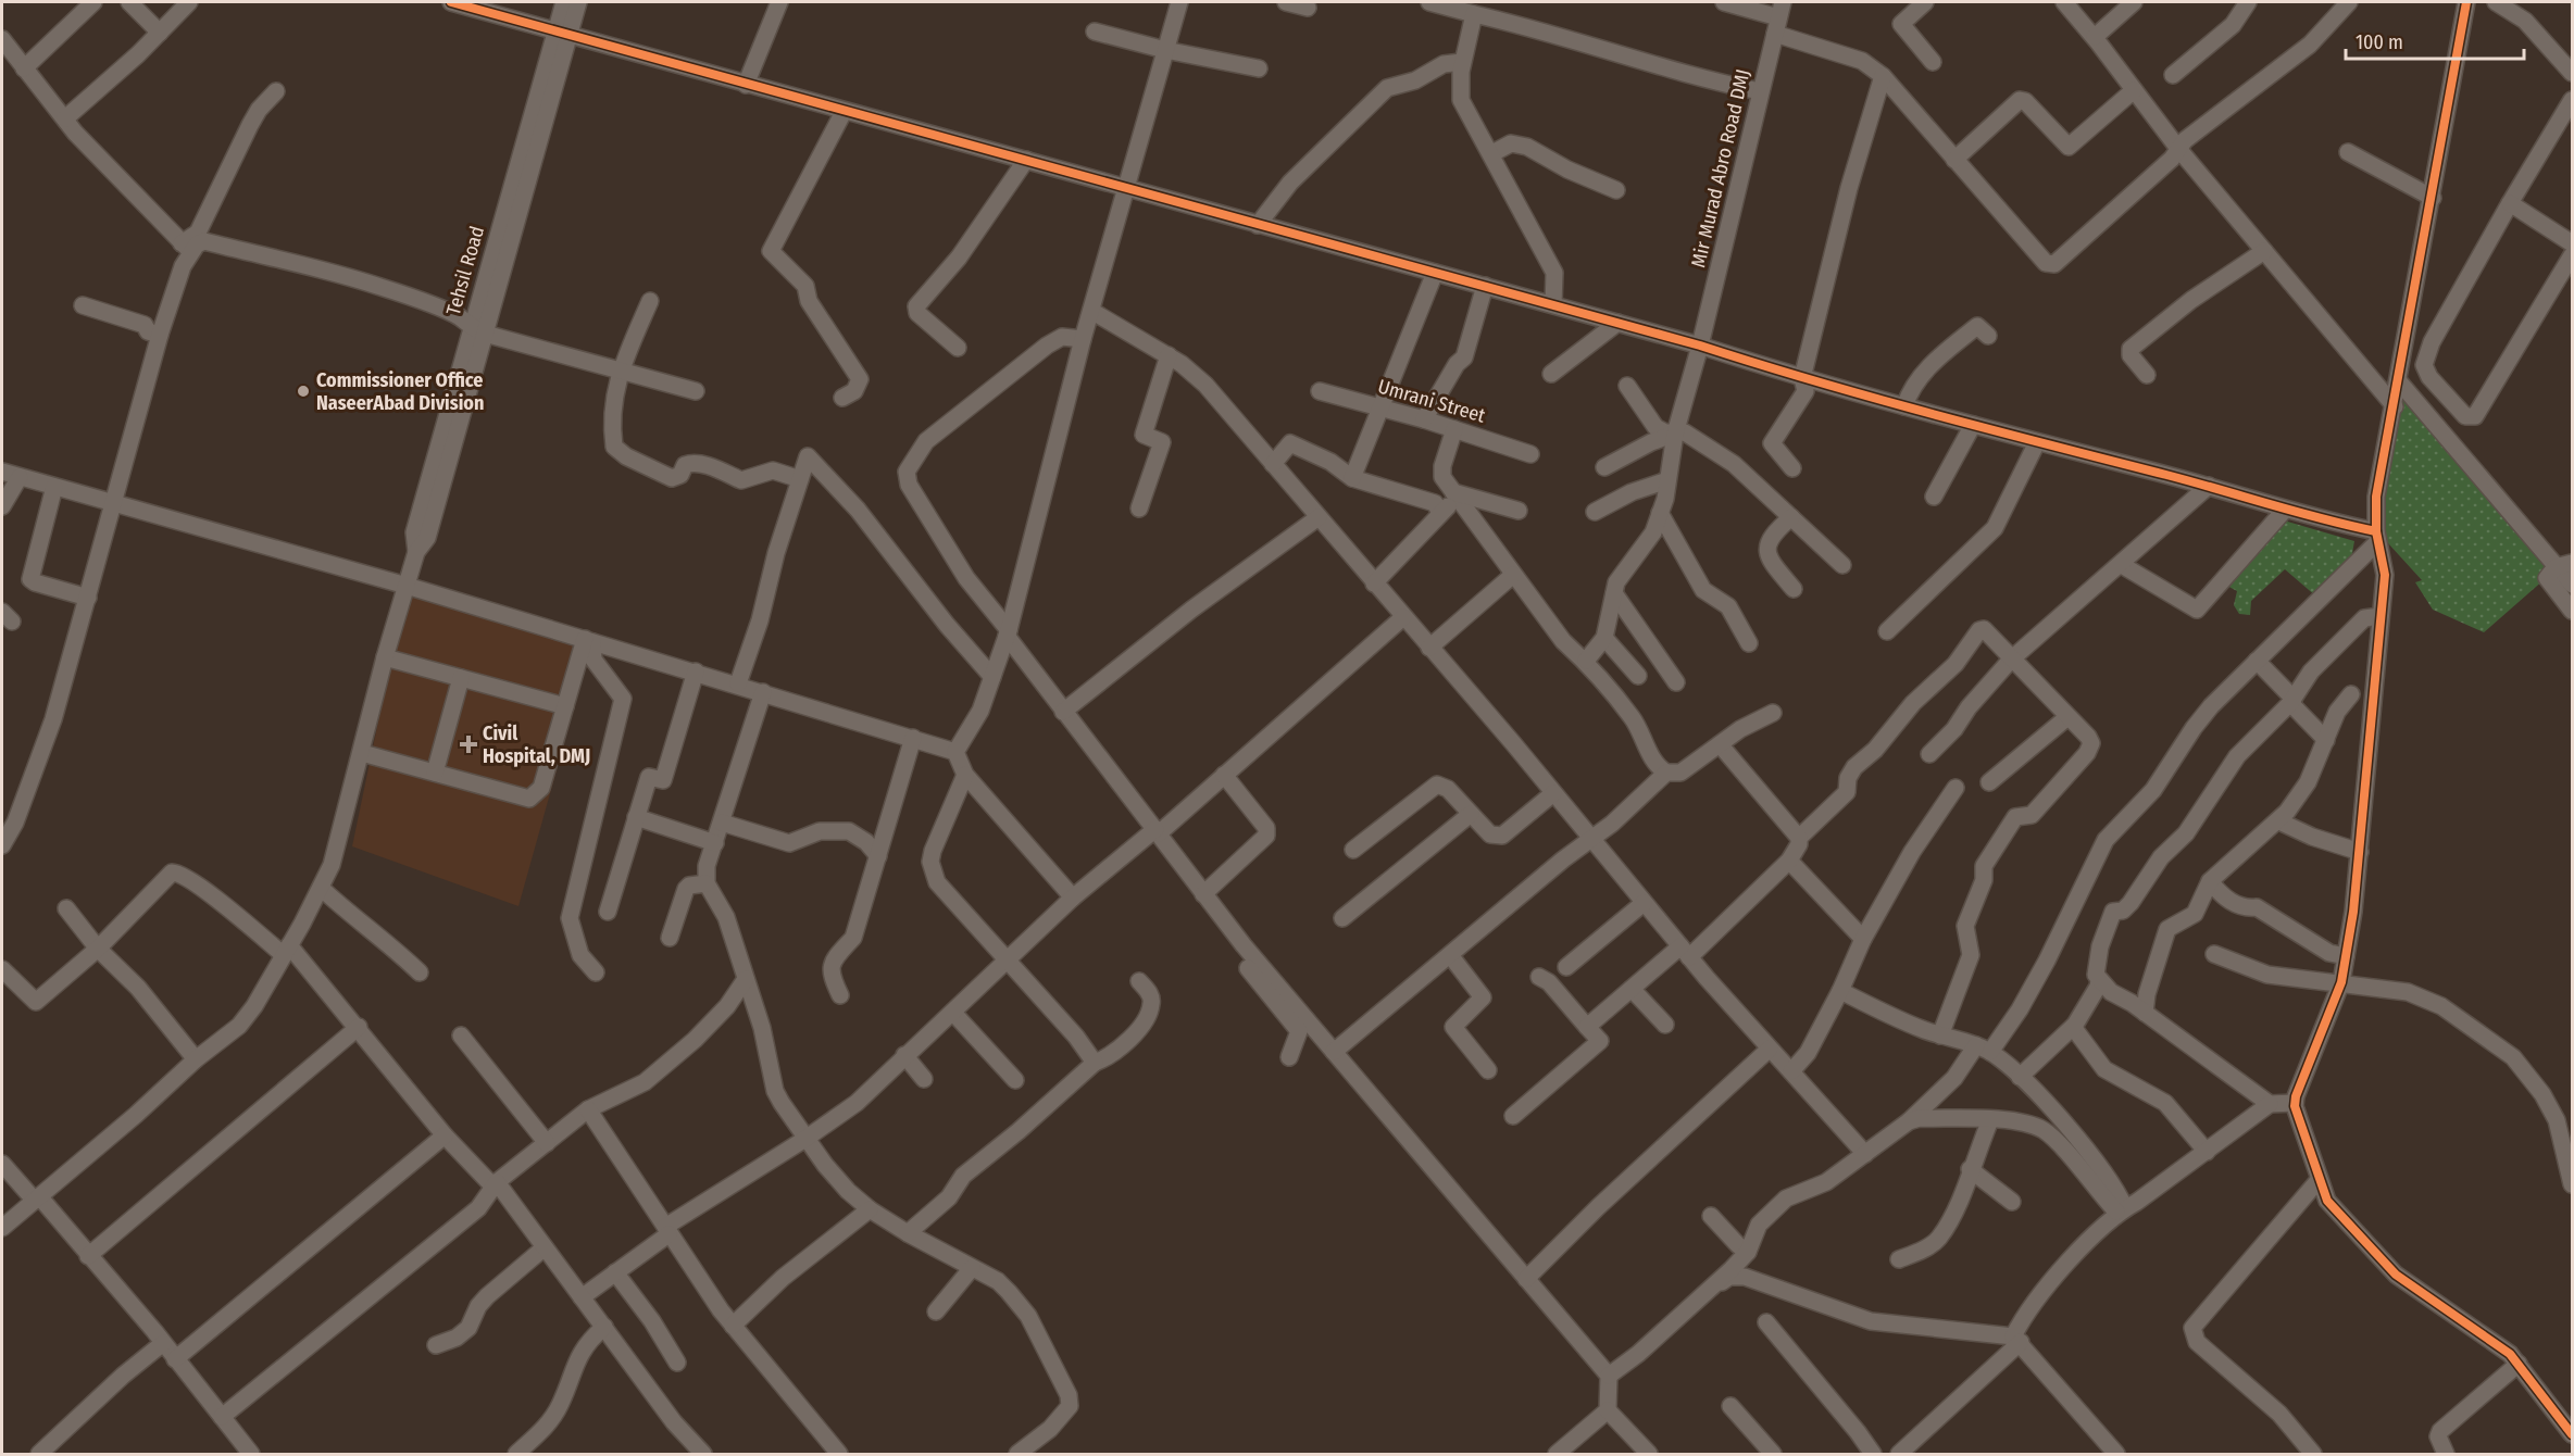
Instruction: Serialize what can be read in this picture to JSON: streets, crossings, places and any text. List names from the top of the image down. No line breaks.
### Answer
{"streets":{"street":["Mir Murad Abro Road DMJ","Umrani Street"]},"places":{"other":["Commissioner Office NaseerAbad Division"],"health":["Civil Hospital, DMJ"]},"scale_bar":"100 m"}
